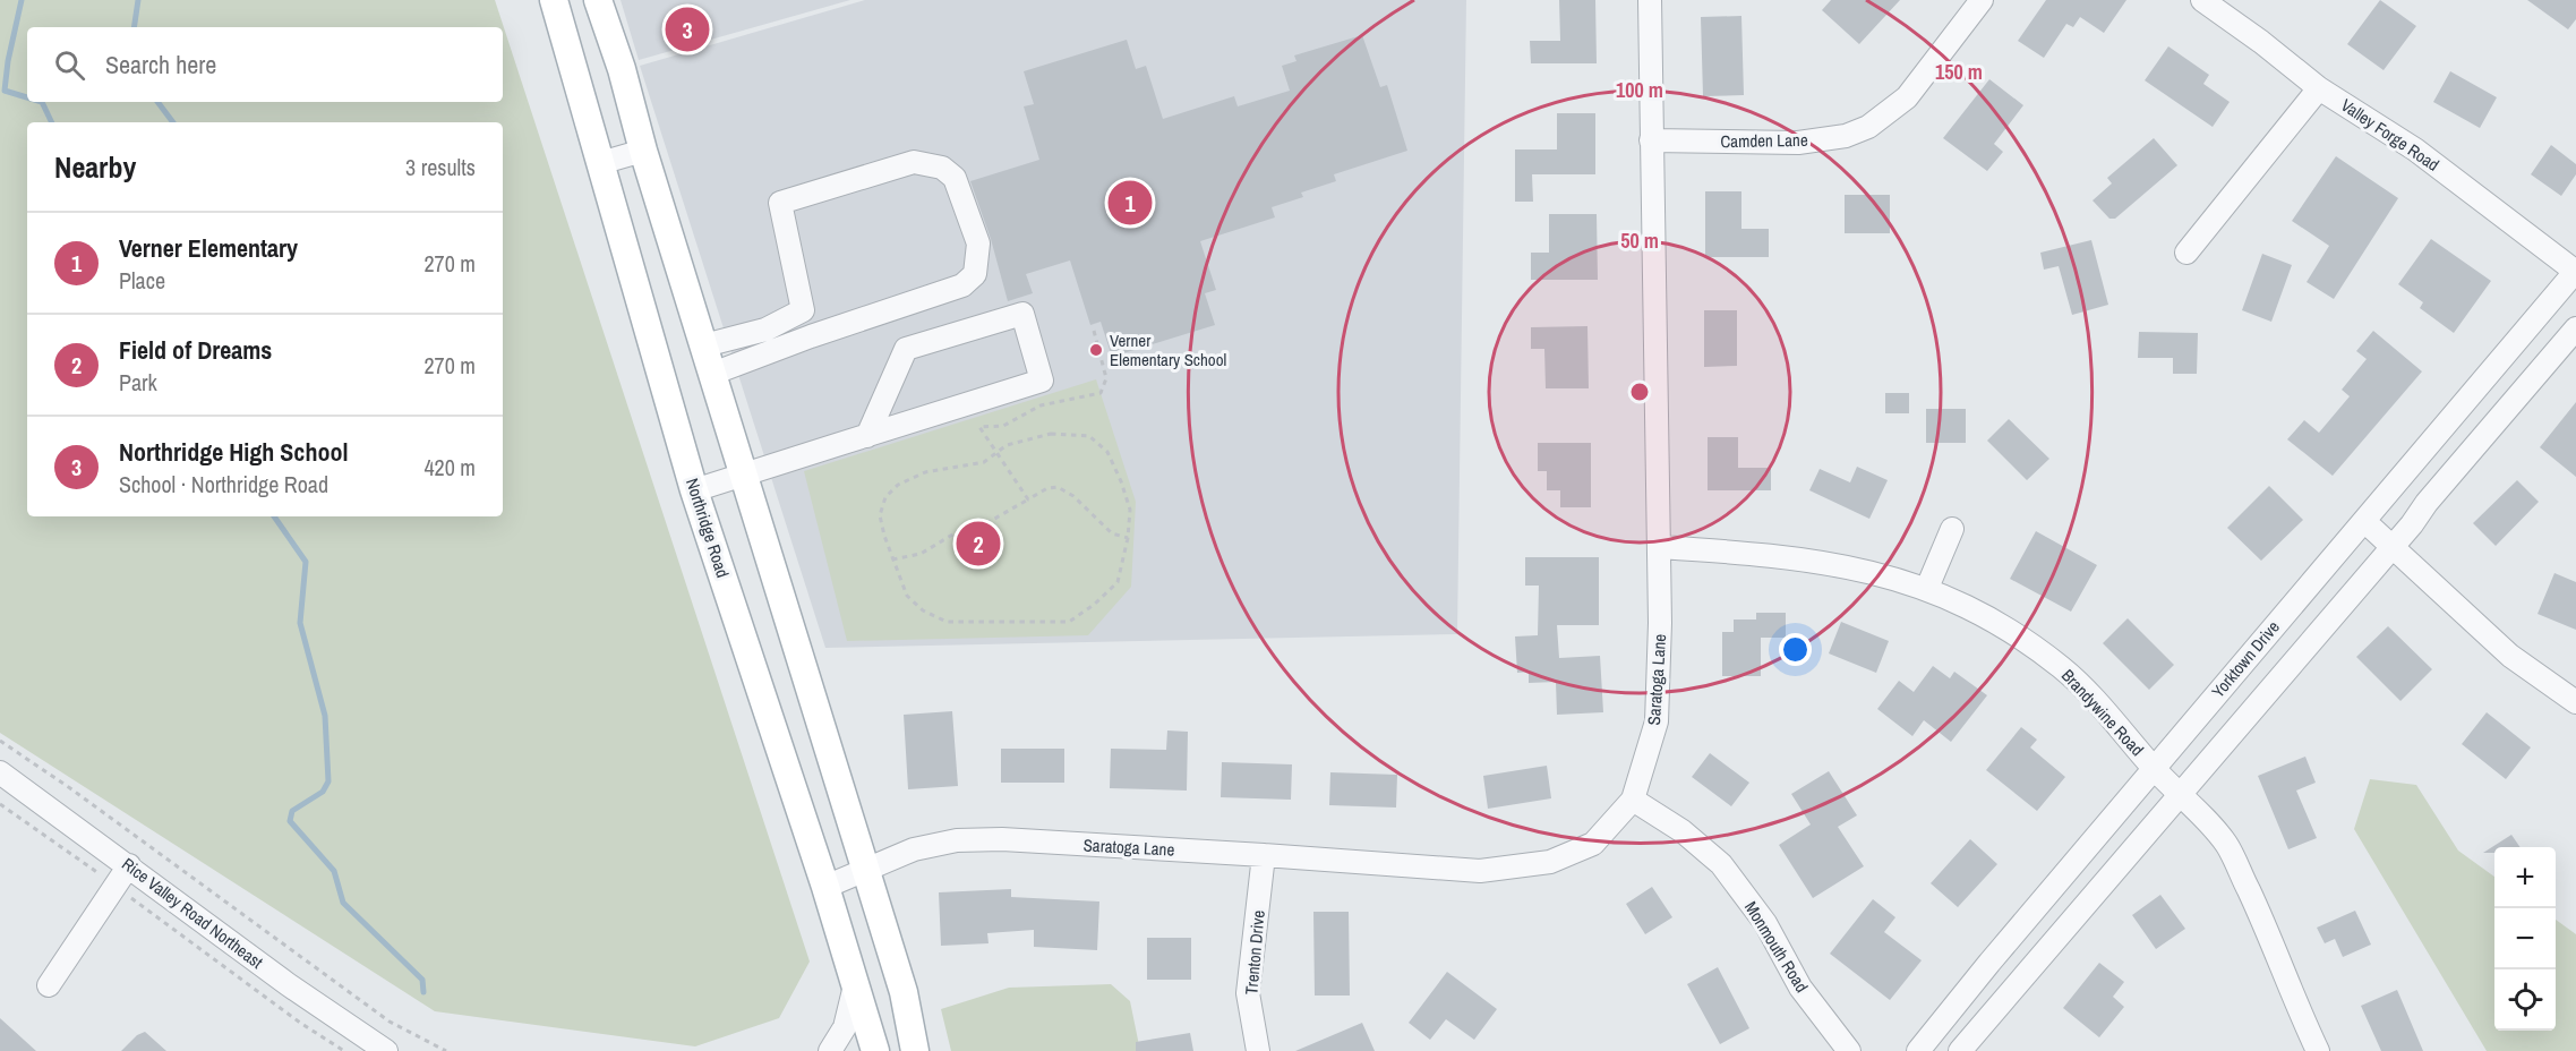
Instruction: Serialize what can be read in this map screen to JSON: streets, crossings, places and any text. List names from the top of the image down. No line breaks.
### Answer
{"streets":{"main road":["Northridge Road"],"street":["Valley Forge Road","Camden Lane","Yorktown Drive","Saratoga Lane","Brandywine Road","Rice Valley Road Northeast","Monmouth Road","Trenton Drive"]},"crossings":[["Valley Forge Road","Yorktown Drive"],["Camden Lane","Saratoga Lane"],["Northridge Road","Saratoga Lane"],["Yorktown Drive","Brandywine Road"],["Saratoga Lane","Brandywine Road"],["Saratoga Lane","Monmouth Road"],["Saratoga Lane","Trenton Drive"]],"places":["Verner Elementary School"],"page":{"pins":["3","1","2"],"search":"Search here","heading":["Nearby","3 results"],"list":[{"mark":"1","name":"Verner Elementary","note":"Place","value":"270 m"},{"mark":"2","name":"Field of Dreams","note":"Park","value":"270 m"},{"mark":"3","name":"Northridge High School","note":"School · Northridge Road","value":"420 m"}],"map_buttons":["+","−"]},"rings":["150 m","100 m","50 m"]}
